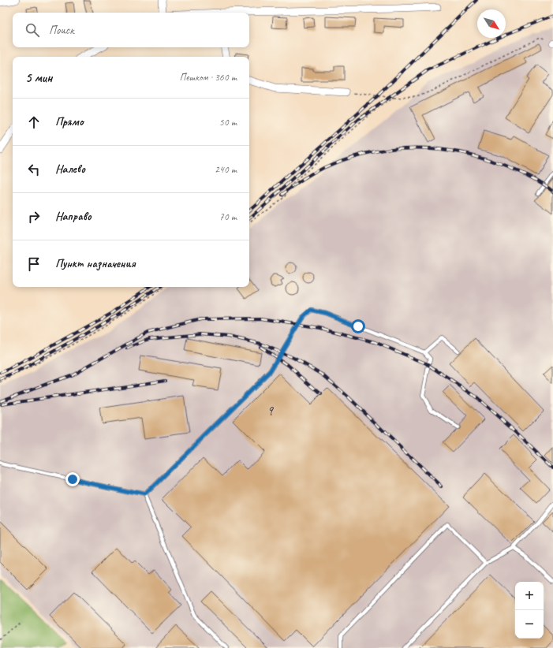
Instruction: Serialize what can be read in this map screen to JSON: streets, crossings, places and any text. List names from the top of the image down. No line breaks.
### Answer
{"house_numbers":["9"],"north":"bottom right","page":{"search":"Поиск","heading":["5 мин","Пешком · 360 m"],"list":[["Прямо","50 m"],["Налево","240 m"],["Направо","70 m"],"Пункт назначения"],"map_buttons":["+","−"]}}
